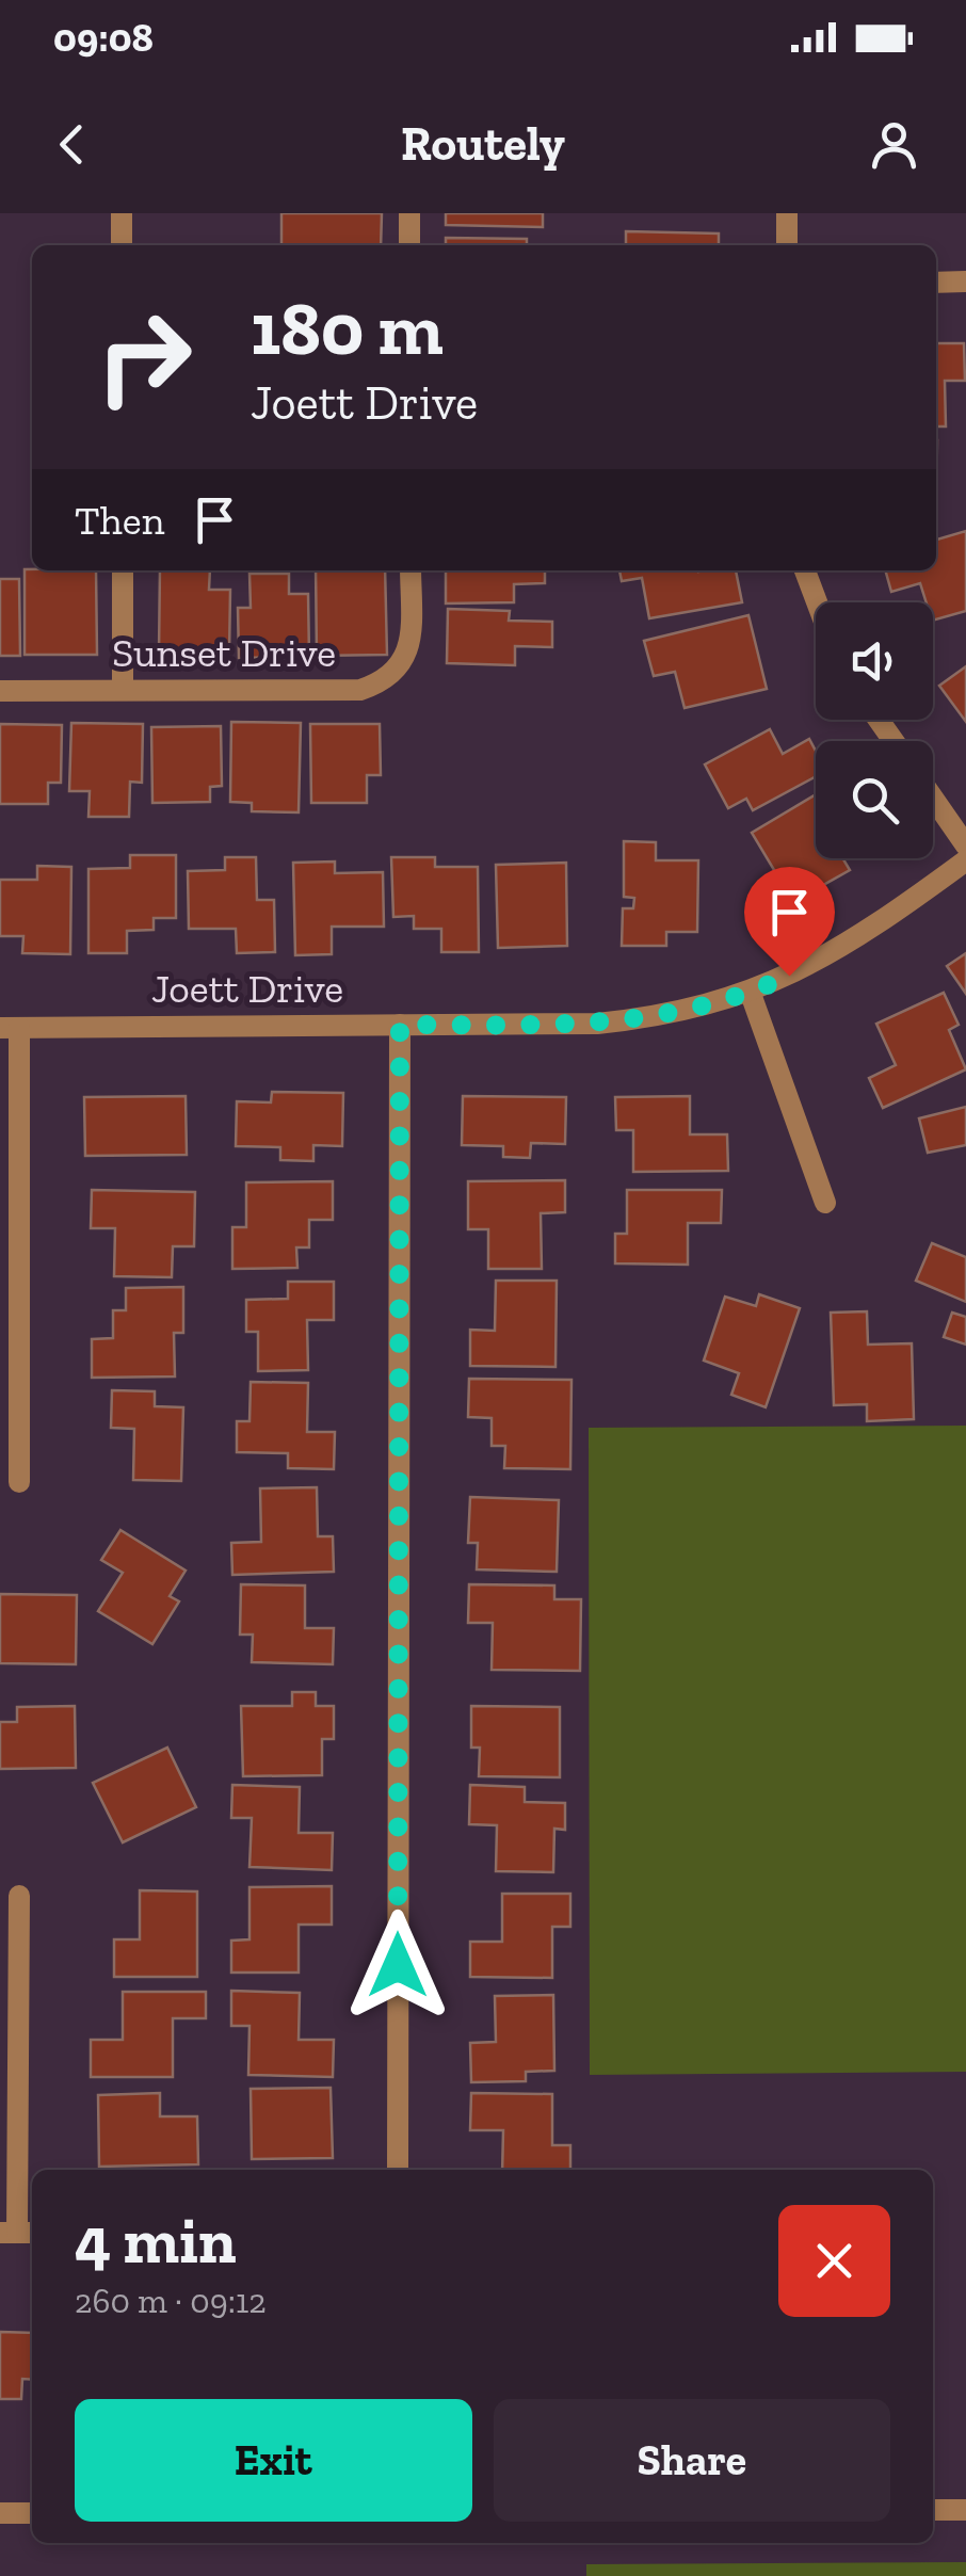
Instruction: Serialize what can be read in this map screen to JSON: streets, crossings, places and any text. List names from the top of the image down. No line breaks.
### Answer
{"streets":{"street":["Sunset Drive","Joett Drive"]},"page":{"status":"09:08","header":"Routely","turn":["180 m","Joett Drive"],"then":"Then","heading":["4 min","260 m · 09:12"],"buttons":["Exit","Share"]}}
